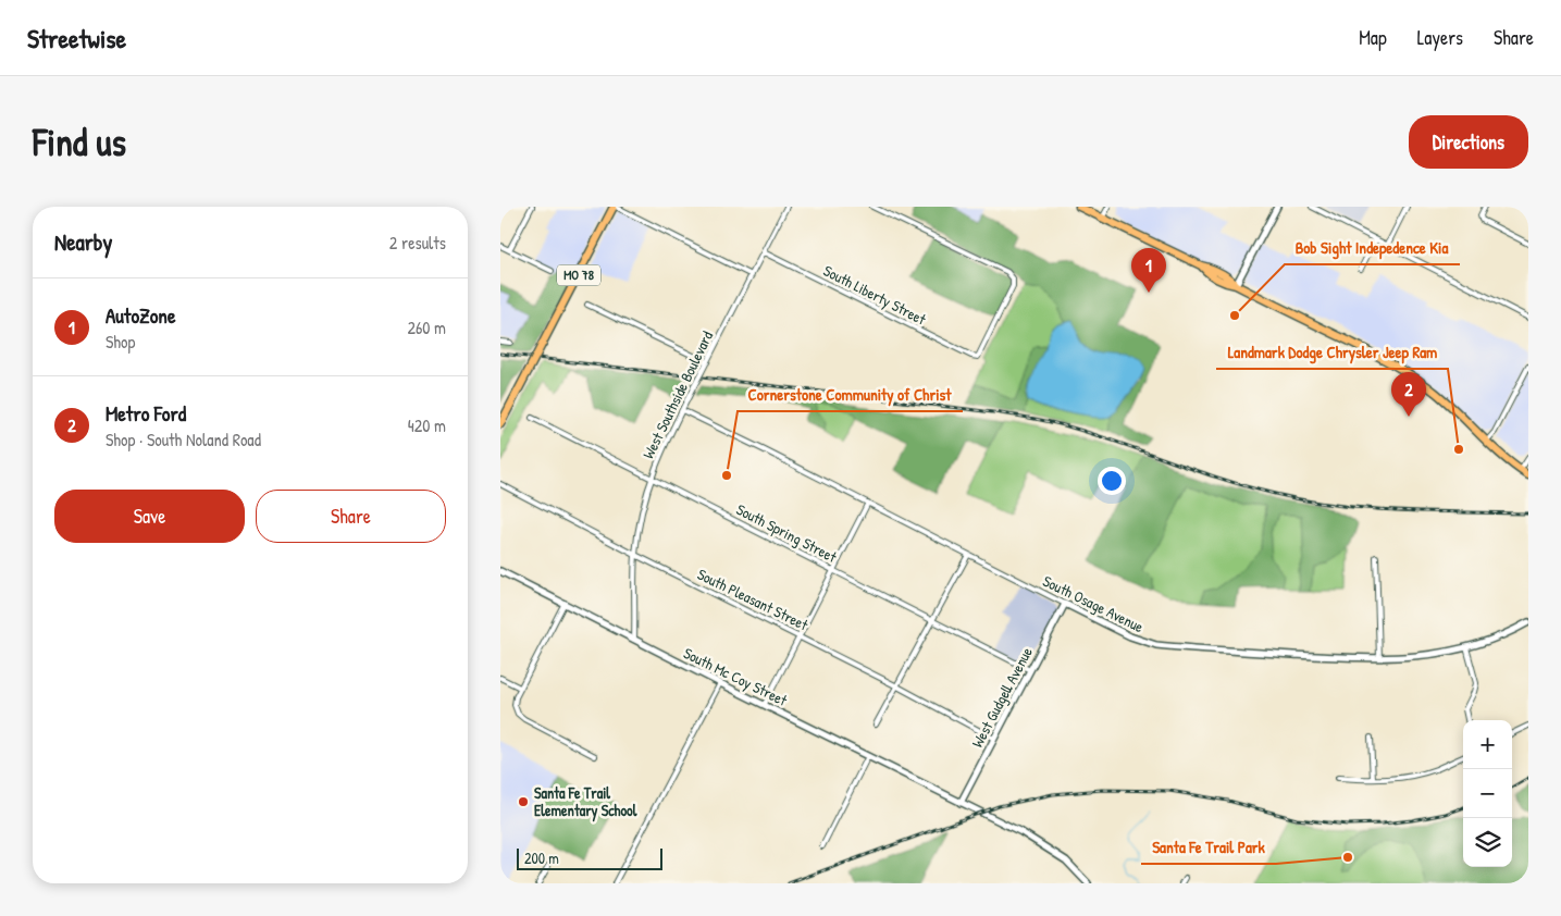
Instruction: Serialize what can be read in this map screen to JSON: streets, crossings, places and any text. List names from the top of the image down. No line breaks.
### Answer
{"streets":{"main road":["MO 78"],"street":["South Liberty Street","West Southside Boulevard","South Spring Street","South Pleasant Street","South Osage Avenue","South Mc Coy Street","West Gudgell Avenue"]},"crossings":[["South Liberty Street","West Southside Boulevard"],["West Southside Boulevard","South Spring Street"],["West Southside Boulevard","South Pleasant Street"],["West Southside Boulevard","South Osage Avenue"],["West Southside Boulevard","South Mc Coy Street"],["South Spring Street","West Gudgell Avenue"],["South Pleasant Street","West Gudgell Avenue"],["South Osage Avenue","West Gudgell Avenue"],["South Mc Coy Street","West Gudgell Avenue"]],"places":["Bob Sight Indepedence Kia","Landmark Dodge Chrysler Jeep Ram","Cornerstone Community of Christ","Santa Fe Trail Elementary School","Santa Fe Trail Park"],"scale_bar":"200 m","page":{"header":"Streetwise","nav":["Map","Layers","Share"],"buttons":["Directions",["Save","Share"]],"title":"Find us","heading":["Nearby","2 results"],"pins":["1","2"],"list":[{"mark":"1","name":"AutoZone","note":"Shop","value":"260 m"},{"mark":"2","name":"Metro Ford","note":"Shop · South Noland Road","value":"420 m"}],"map_buttons":["+","−"],"scale":"200 m"}}
